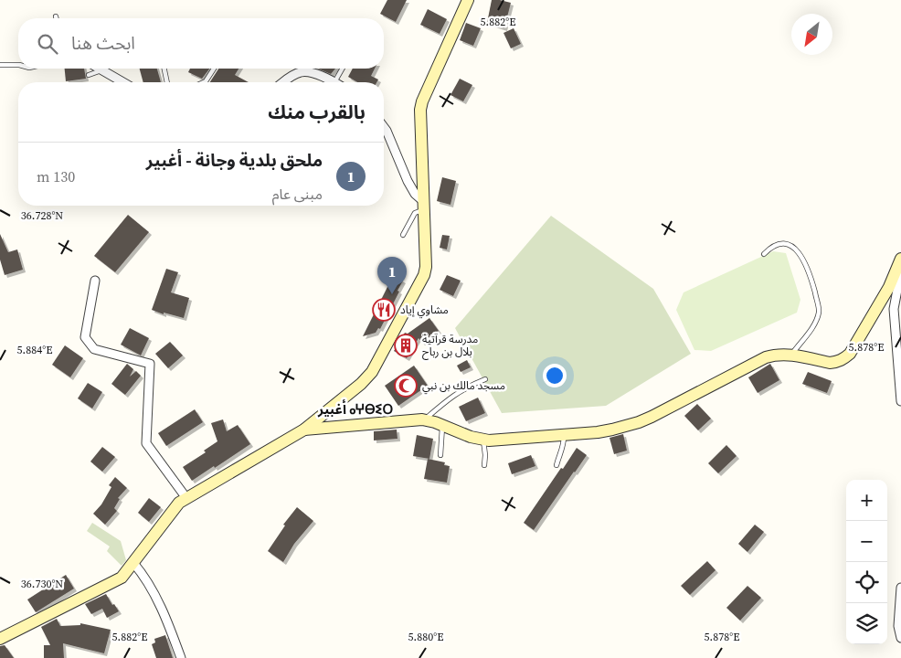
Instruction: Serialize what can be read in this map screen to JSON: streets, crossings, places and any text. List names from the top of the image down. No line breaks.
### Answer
{"districts":["أغبير ⴰⵖⴱⵉⵔ"],"places":{"restaurant":["مشاوي إياد"],"building":["مدرسة قرآتية بلال بن رباح"],"mosque":["مسجد مالك بن نبي"]},"north":"bottom left","page":{"search":"ابحث هنا","heading":"بالقرب منك","list":[{"mark":"1","name":"ملحق بلدية وجانة - أغبير","note":"مبنى عام","value":"130 m"}],"pins":"1","map_buttons":["+","−"]},"coordinates":["5.882°E","36.728°N","5.878°E","5.884°E","36.730°N","5.880°E"]}
